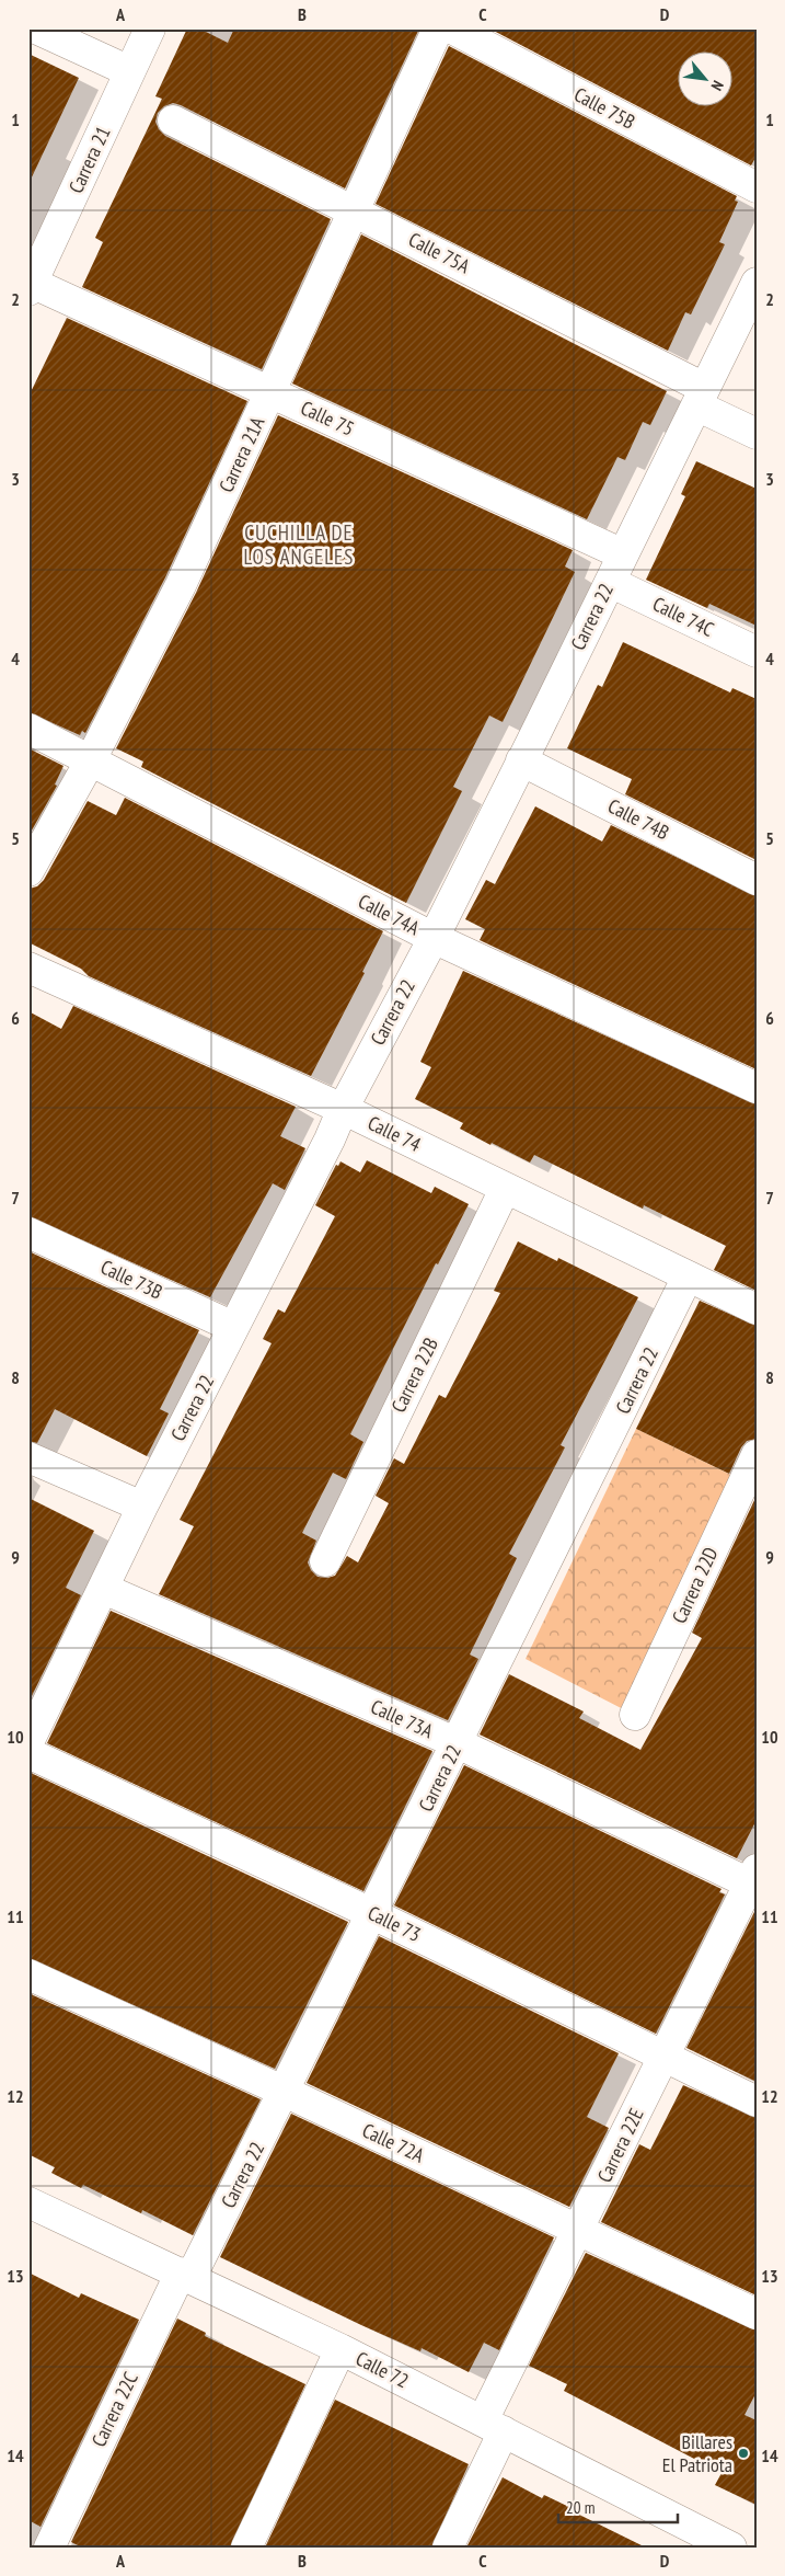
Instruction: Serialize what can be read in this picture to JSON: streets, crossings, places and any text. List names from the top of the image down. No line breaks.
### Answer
{"streets":{"street":["Calle 75B","Carrera 21","Calle 75A","Calle 75","Carrera 21A","Carrera 22","Calle 74C","Calle 74B","Calle 74A","Calle 74","Calle 73B","Carrera 22B","Carrera 22D","Calle 73A","Calle 73","Calle 72A","Carrera 22E","Calle 72","Carrera 22C"]},"crossings":[["Carrera 21","Calle 75"],["Calle 75A","Carrera 21A"],["Calle 75A","Carrera 22"],["Calle 75","Carrera 21A"],["Calle 75","Carrera 22"],["Carrera 21A","Calle 74A"],["Carrera 22","Calle 74C"],["Carrera 22","Calle 74B"],["Carrera 22","Calle 74A"],["Carrera 22","Calle 74"],["Carrera 22","Calle 73B"],["Carrera 22","Calle 73A"],["Carrera 22","Calle 73"],["Carrera 22","Calle 72A"],["Carrera 22","Calle 72"],["Carrera 22","Carrera 22C"],["Calle 74","Carrera 22B"],["Calle 73A","Carrera 22E"],["Calle 73","Carrera 22E"],["Calle 72A","Carrera 22E"],["Carrera 22E","Calle 72"],["Calle 72","Carrera 22C"]],"districts":["CUCHILLA DE LOS ANGELES"],"places":["Billares El Patriota"],"scale_bar":"20 m","north":"bottom right","grid":{"columns":["A","B","C","D"],"rows":["1","2","3","4","5","6","7","8","9","10","11","12","13","14"]}}
